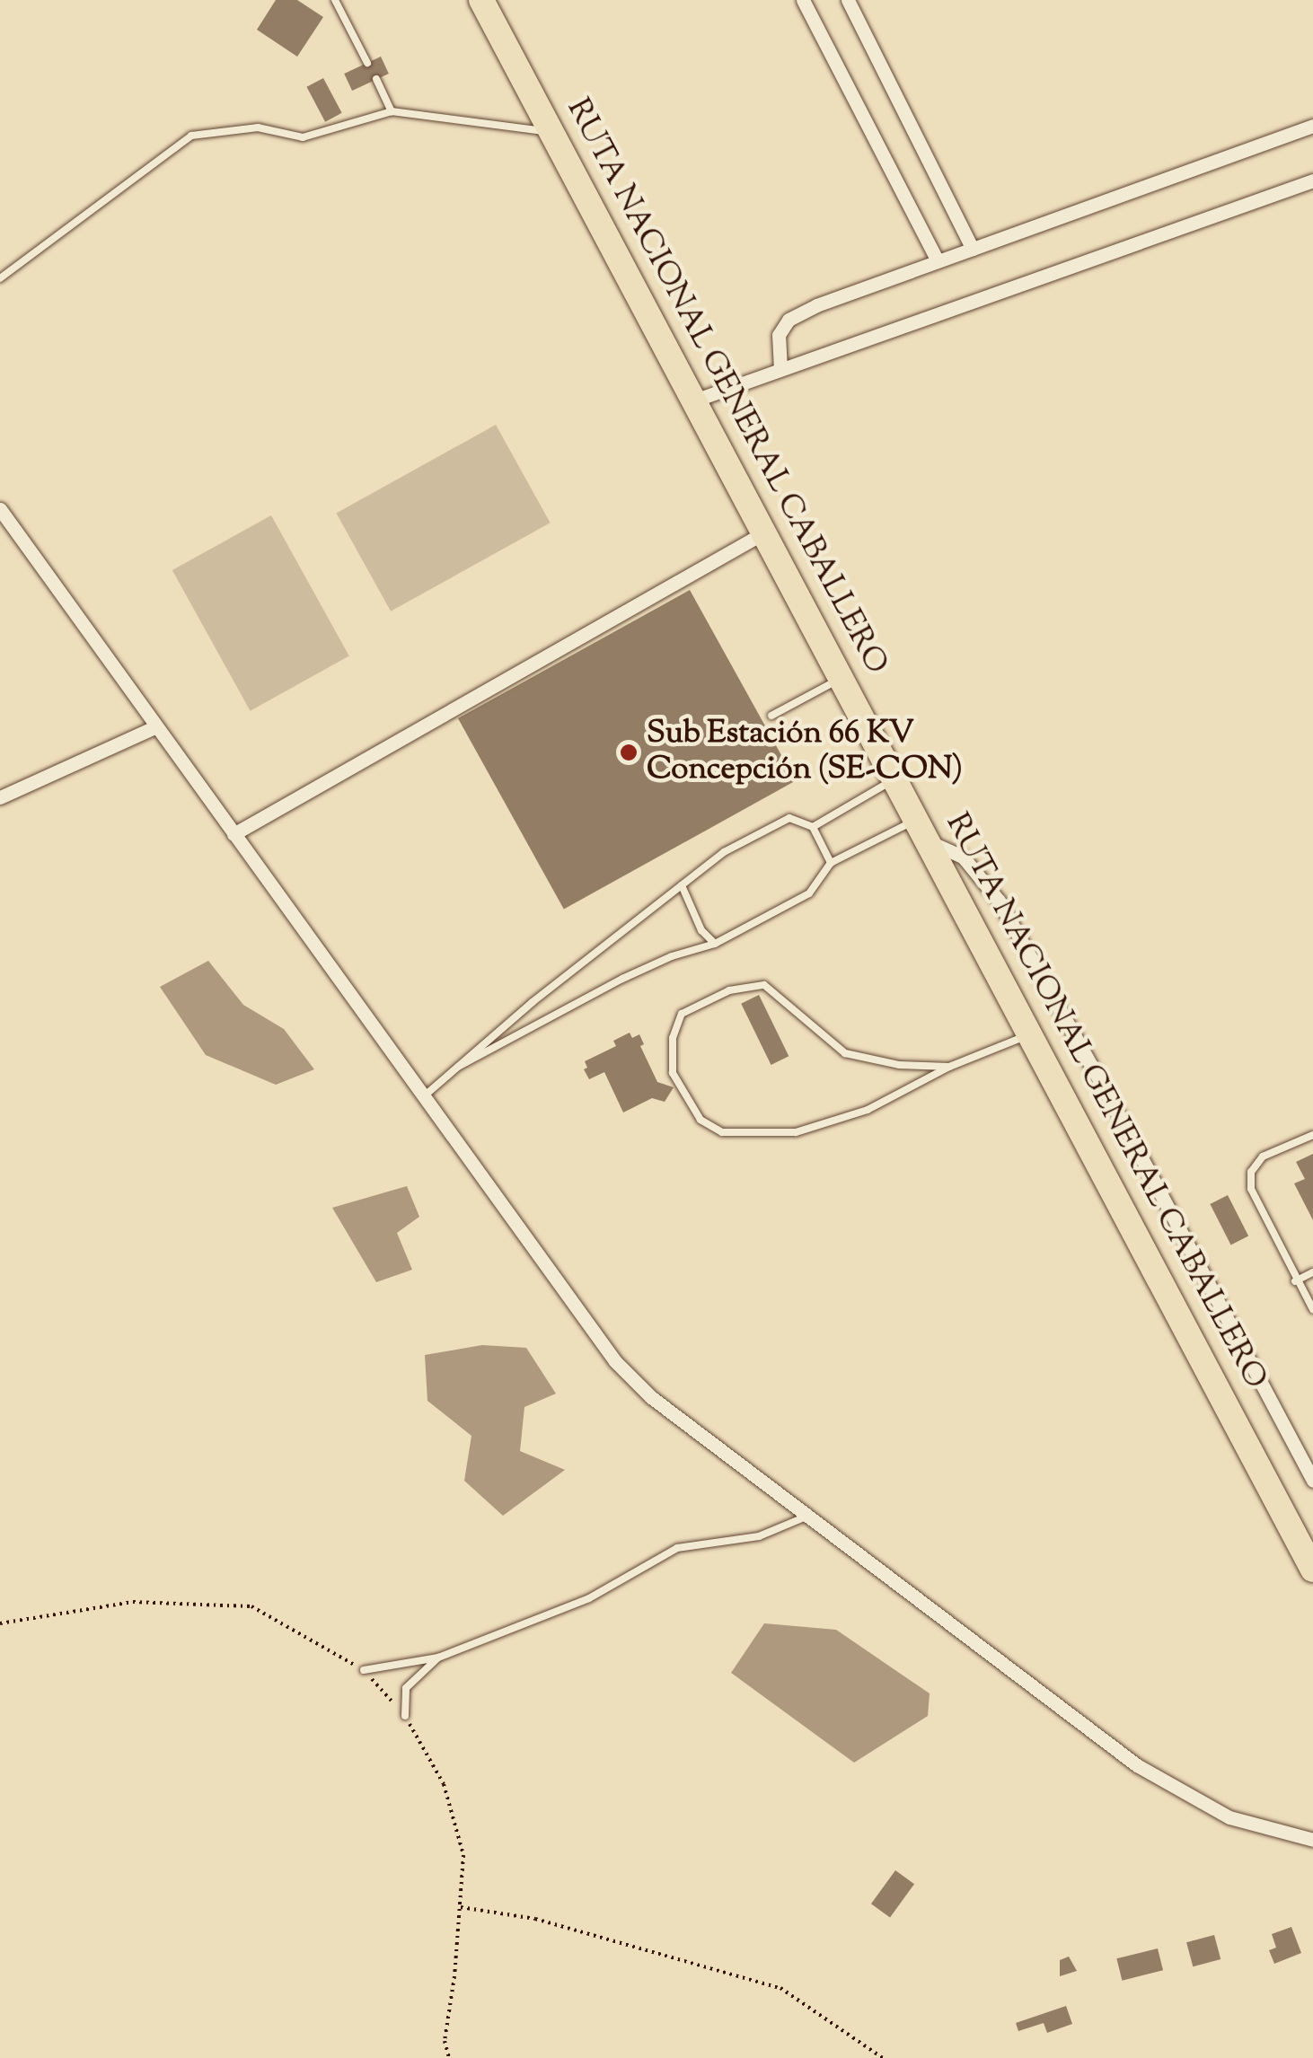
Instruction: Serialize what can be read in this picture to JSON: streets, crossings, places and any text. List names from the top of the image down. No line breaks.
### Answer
{"streets":{"highway":["RUTA NACIONAL GENERAL CABALLERO"]},"places":["Sub Estación 66 KV Concepción (SE-CON)"]}
